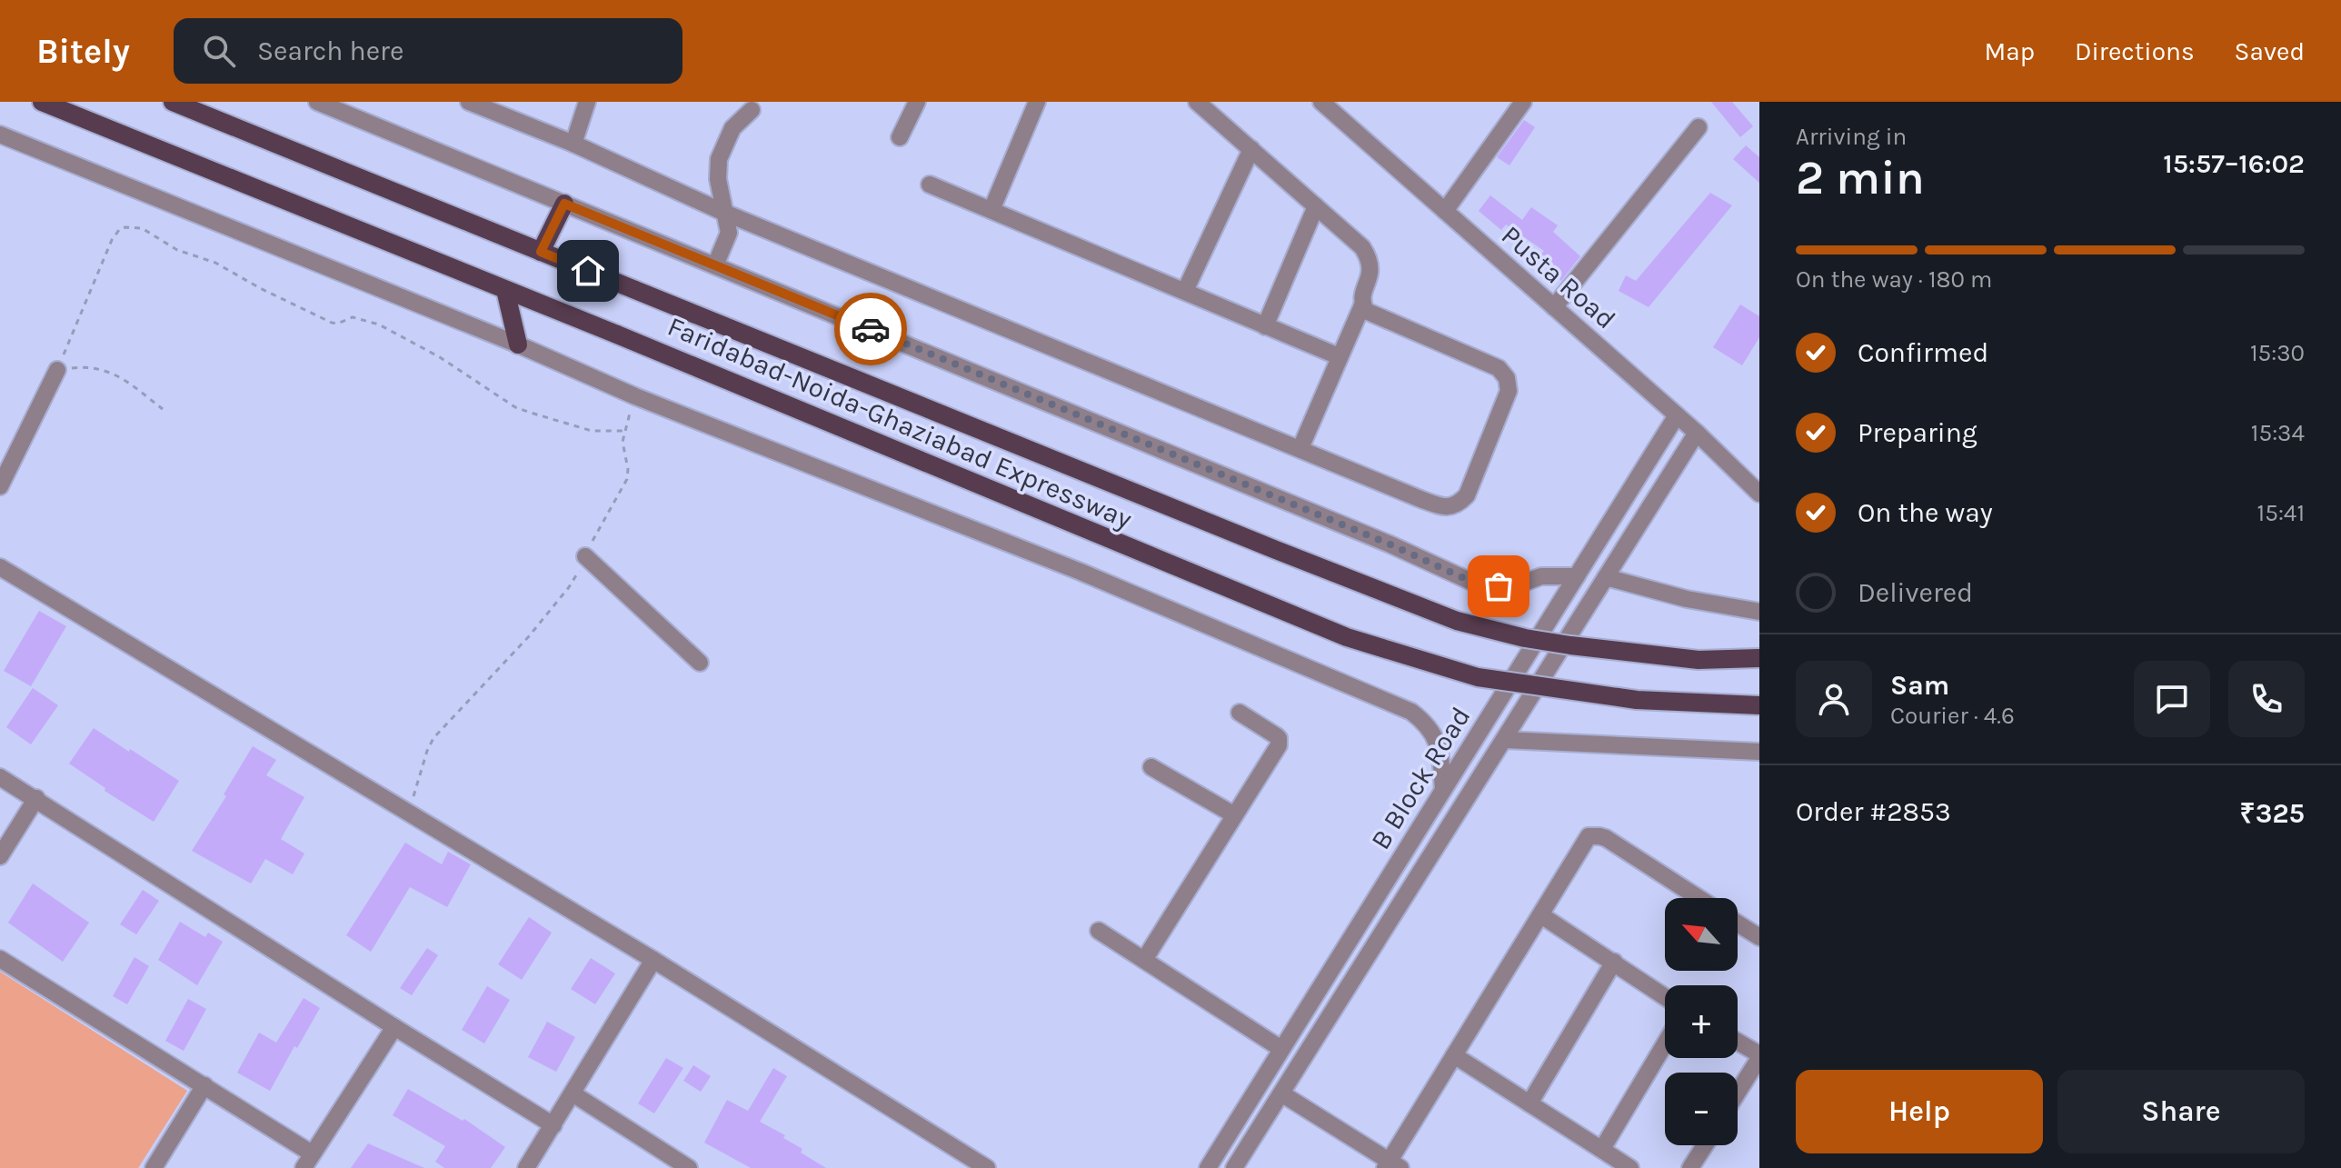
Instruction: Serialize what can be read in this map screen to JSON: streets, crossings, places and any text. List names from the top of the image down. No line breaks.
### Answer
{"streets":{"main road":["Faridabad-Noida-Ghaziabad Expressway"],"street":["Pusta Road","B Block Road"]},"crossings":[["Pusta Road","B Block Road"]],"north":"top left","page":{"header":"Bitely","search":"Search here","nav":["Map","Directions","Saved"],"heading":["2 min","Arriving in","15:57–16:02"],"panel":["Sam","Courier · 4.6","Order #2853","₹325"],"bar":"On the way · 180 m","list":[["Confirmed","15:30"],["Preparing","15:34"],["On the way","15:41"],"Delivered"],"map_buttons":["+","−"],"buttons":["Help","Share"]}}
